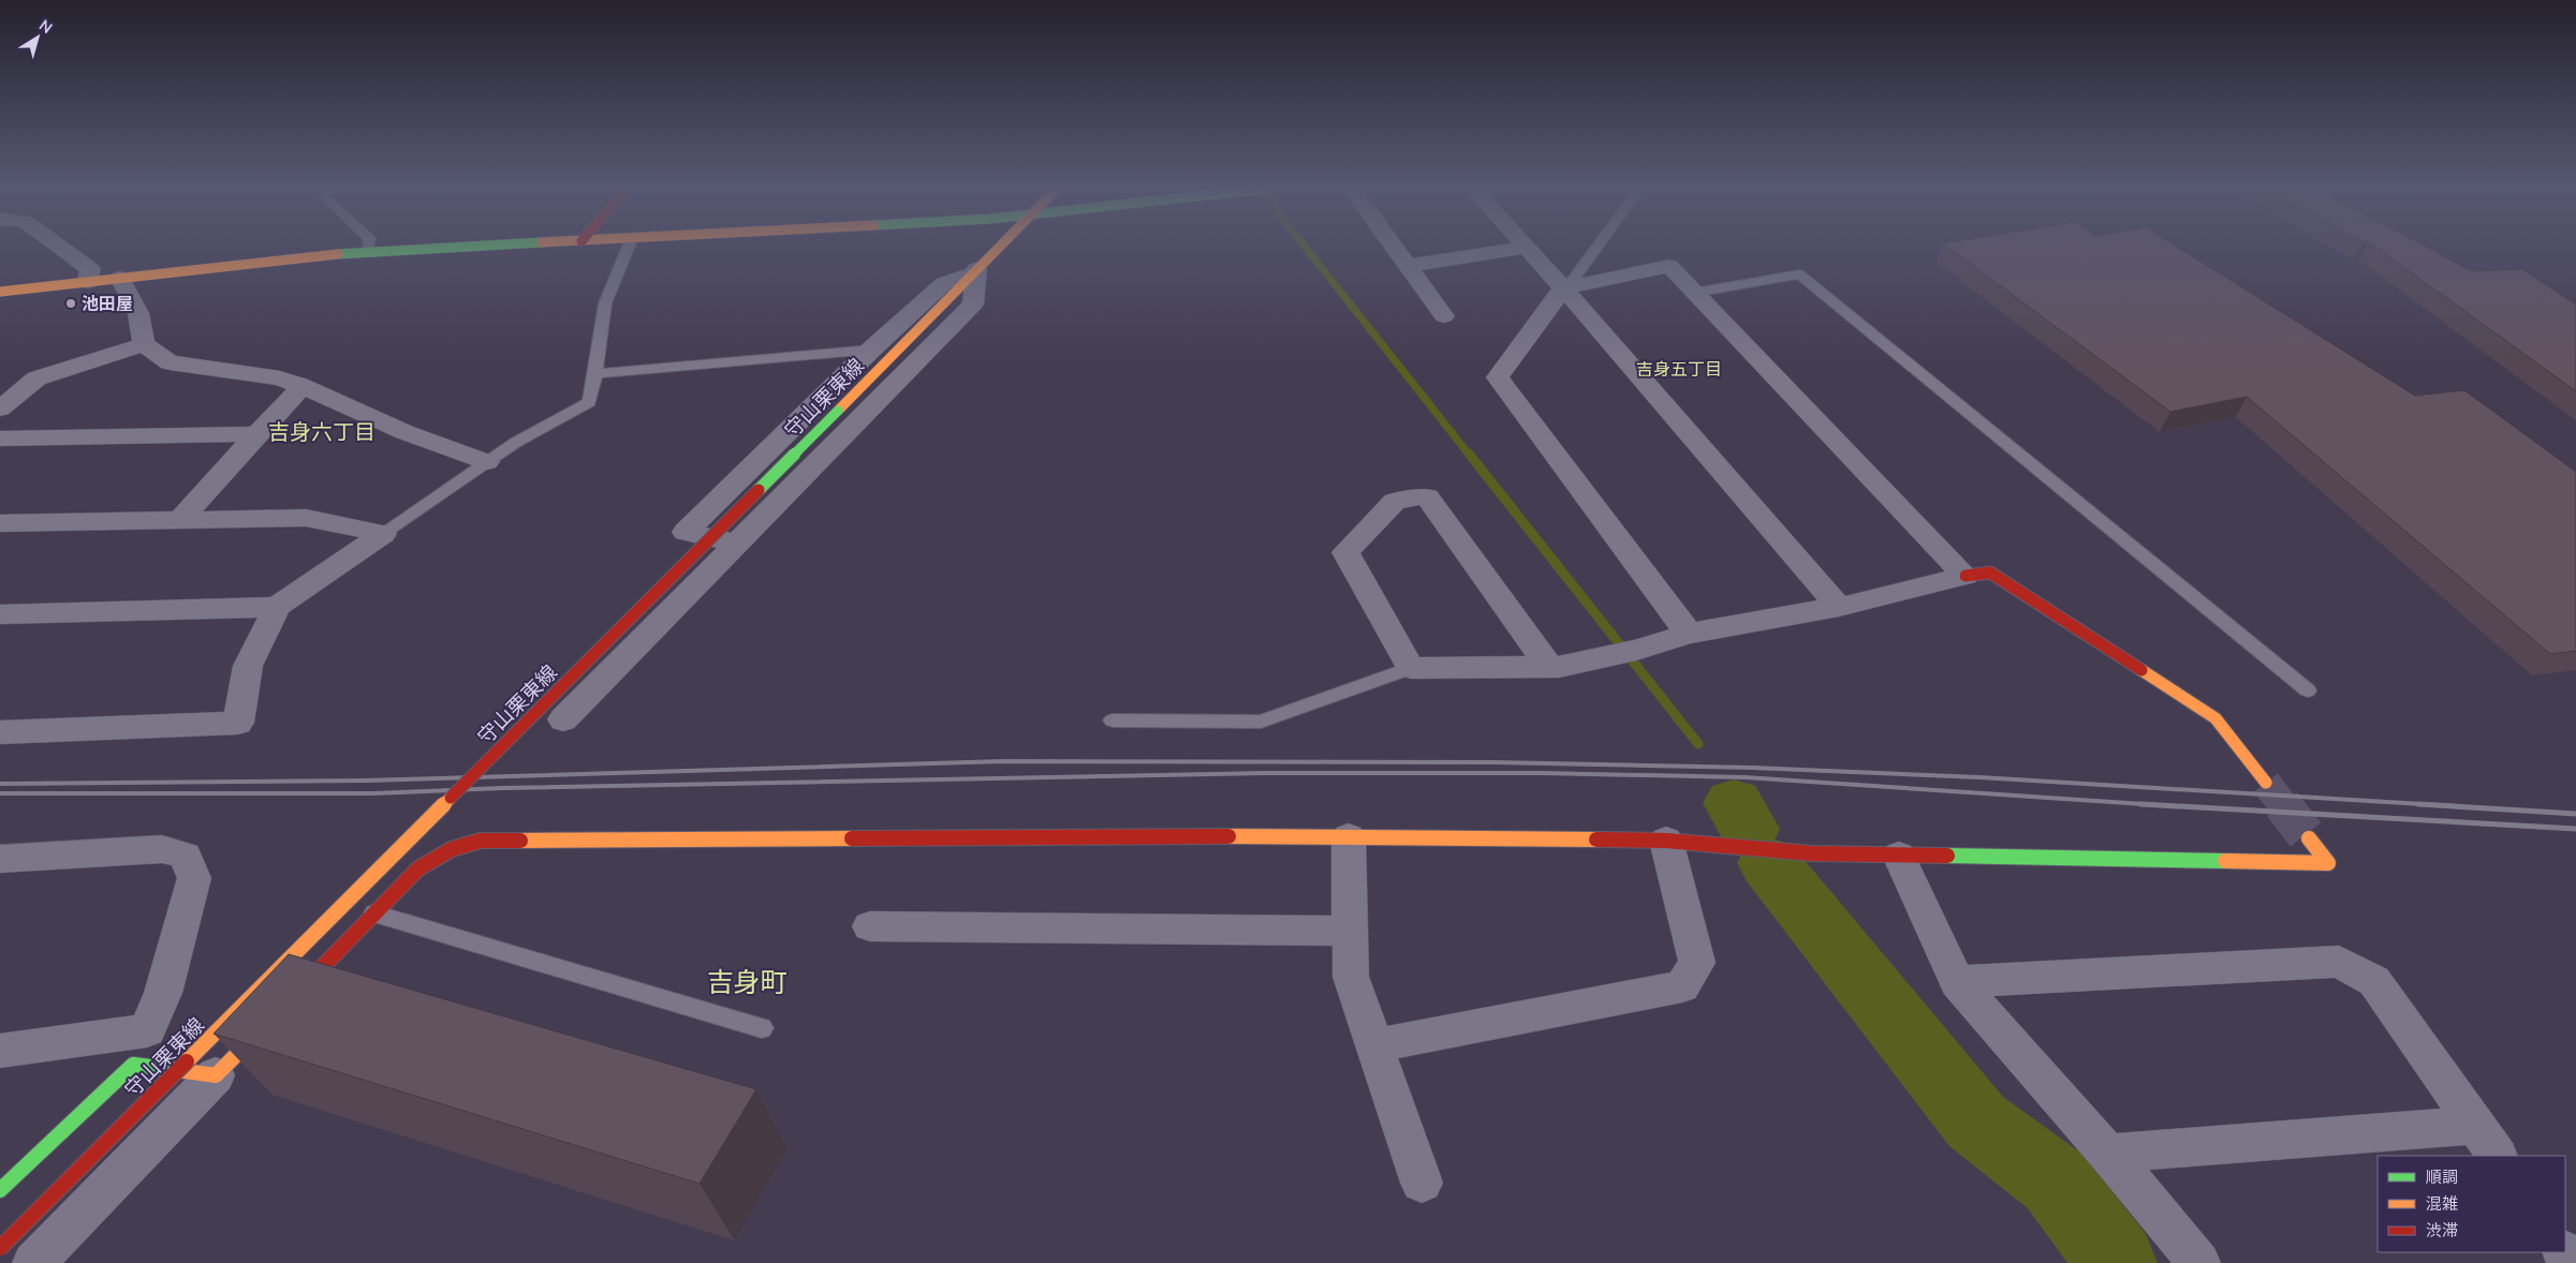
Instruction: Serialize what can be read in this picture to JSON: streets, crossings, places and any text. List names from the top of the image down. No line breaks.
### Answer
{"streets":{"street":["守山栗東線"]},"districts":["吉身五丁目","吉身六丁目","吉身町"],"places":["池田屋"],"legend":["順調","混雑","渋滞"],"north":"top right"}
